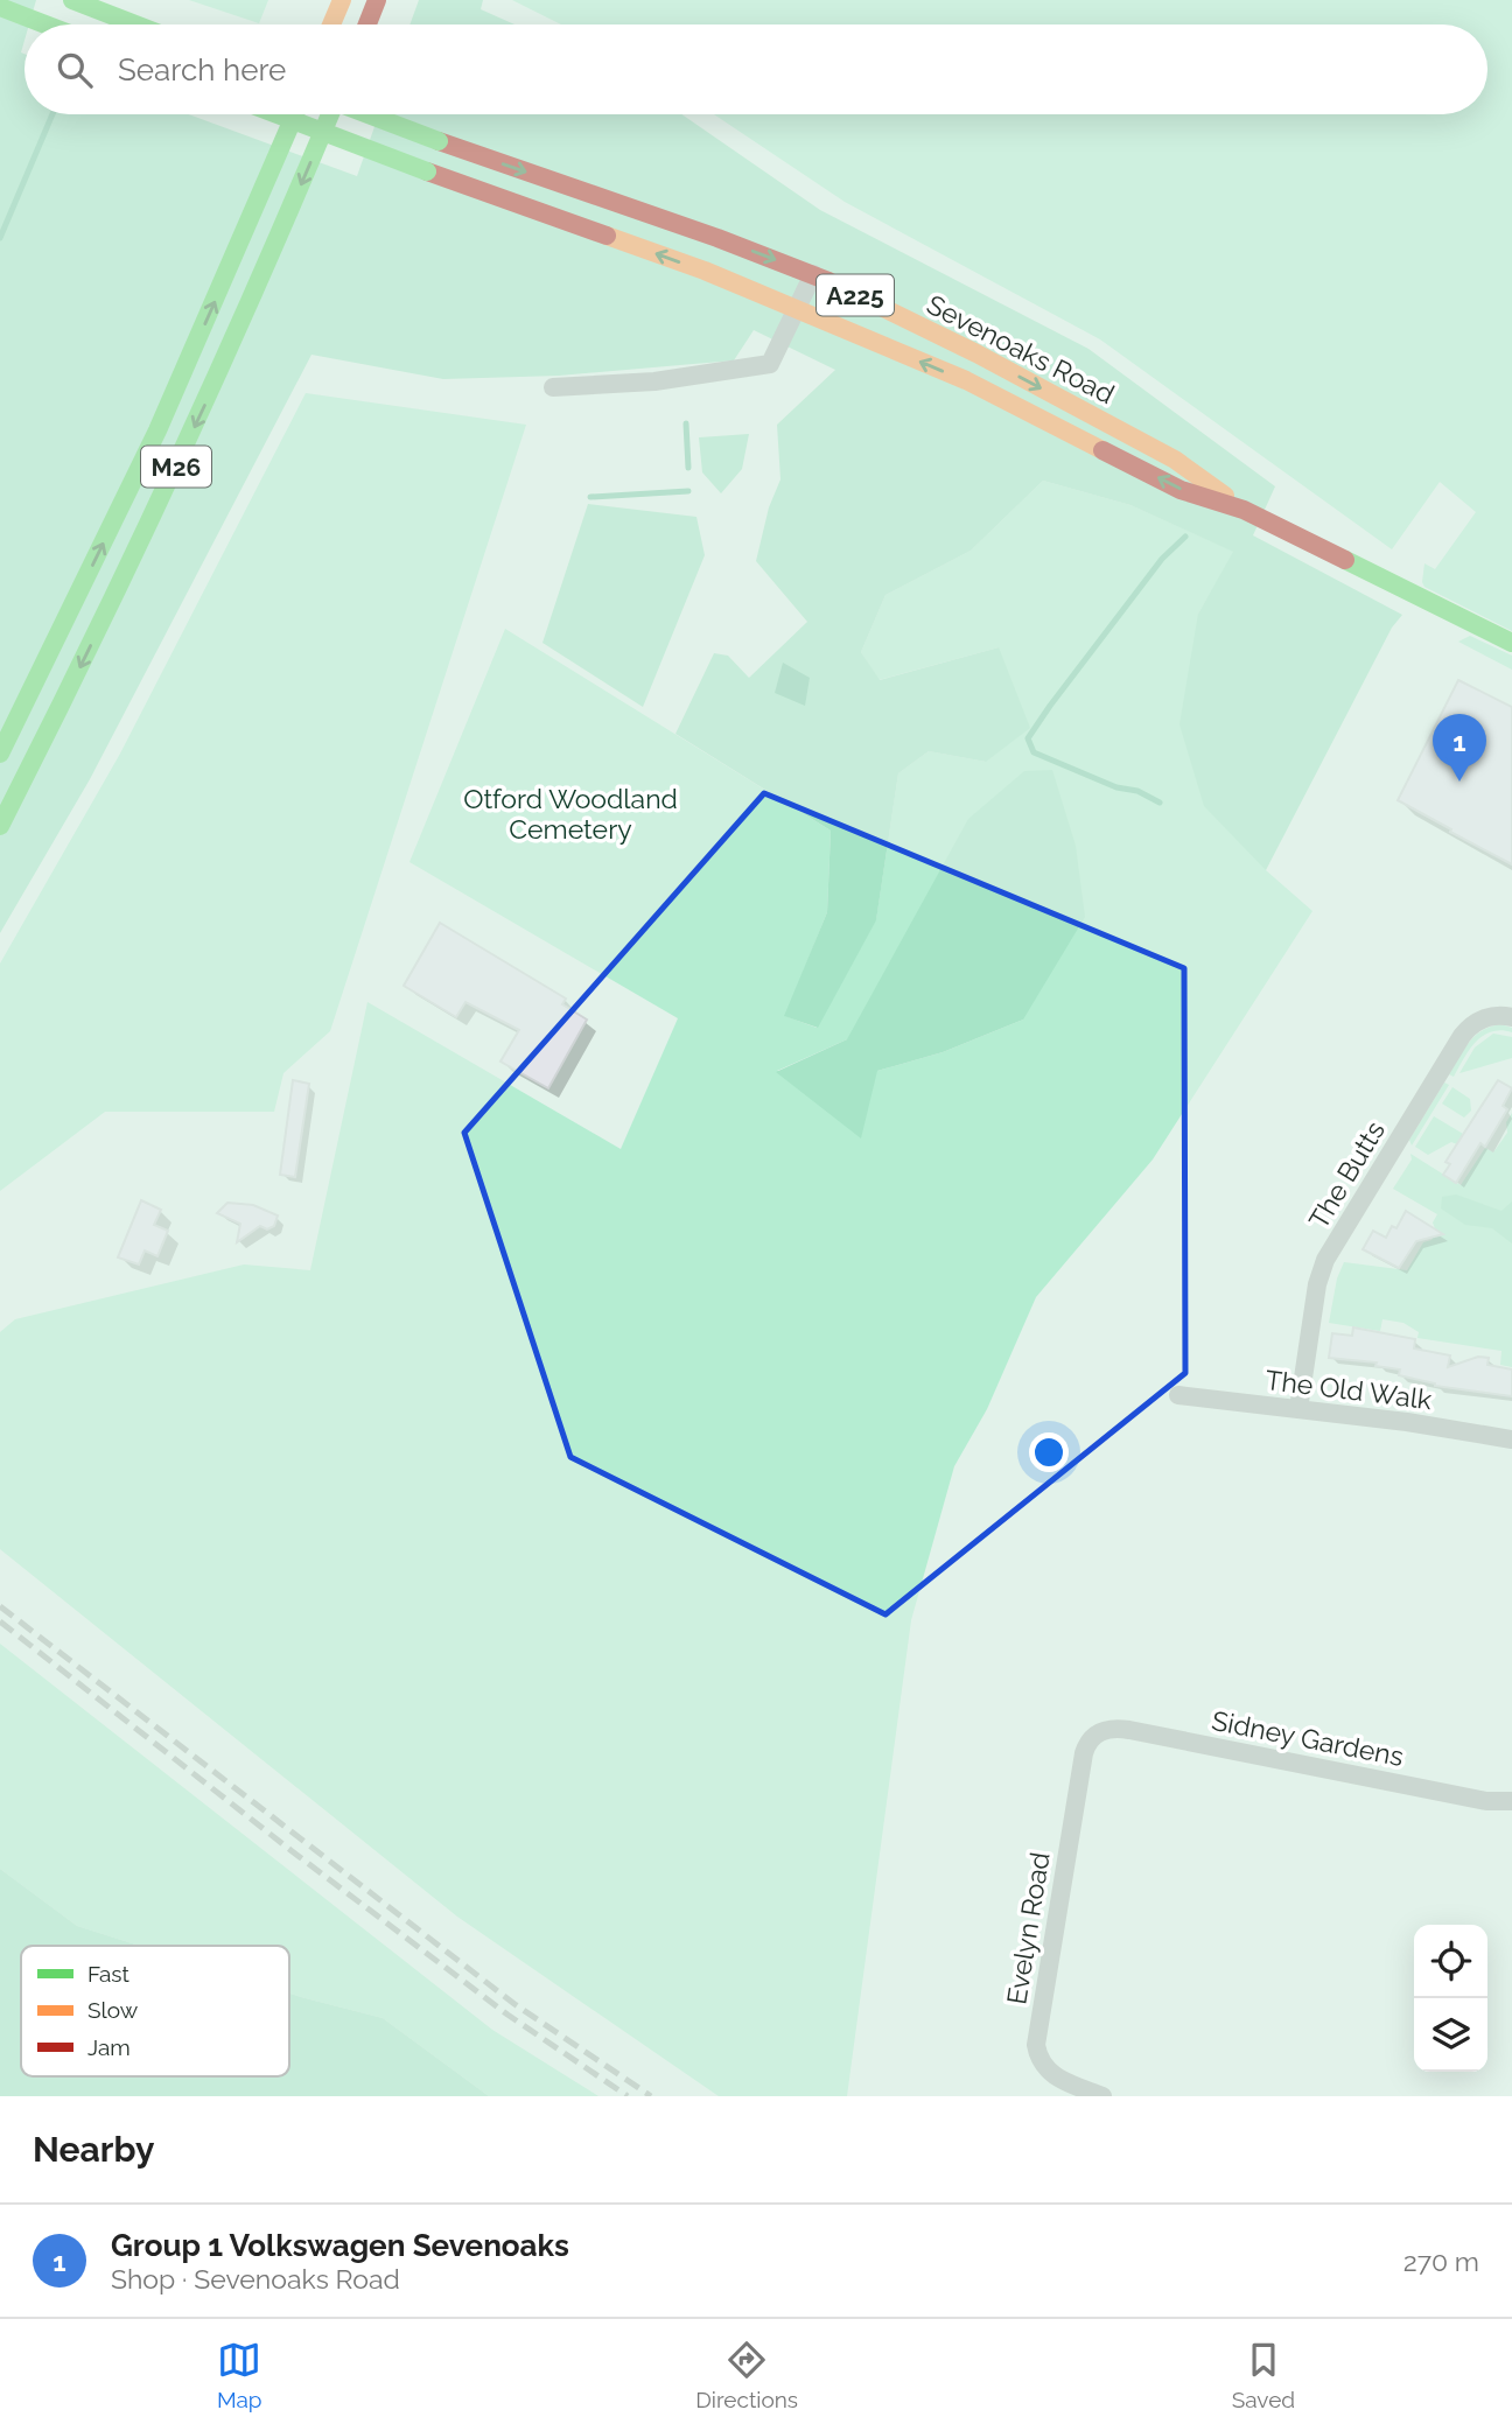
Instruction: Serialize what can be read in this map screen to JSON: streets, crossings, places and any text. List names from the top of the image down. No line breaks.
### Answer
{"streets":{"main road":["A225","Sevenoaks Road","M26"],"street":["The Butts","The Old Walk","Sidney Gardens","Evelyn Road"]},"crossings":[["The Butts","The Old Walk"],["Sidney Gardens","Evelyn Road"]],"parks":["Otford Woodland Cemetery"],"legend":["Fast","Slow","Jam"],"page":{"search":"Search here","pins":"1","heading":"Nearby","list":[{"mark":"1","name":"Group 1 Volkswagen Sevenoaks","note":"Shop · Sevenoaks Road","value":"270 m"}],"nav":["Map","Directions","Saved"]}}
